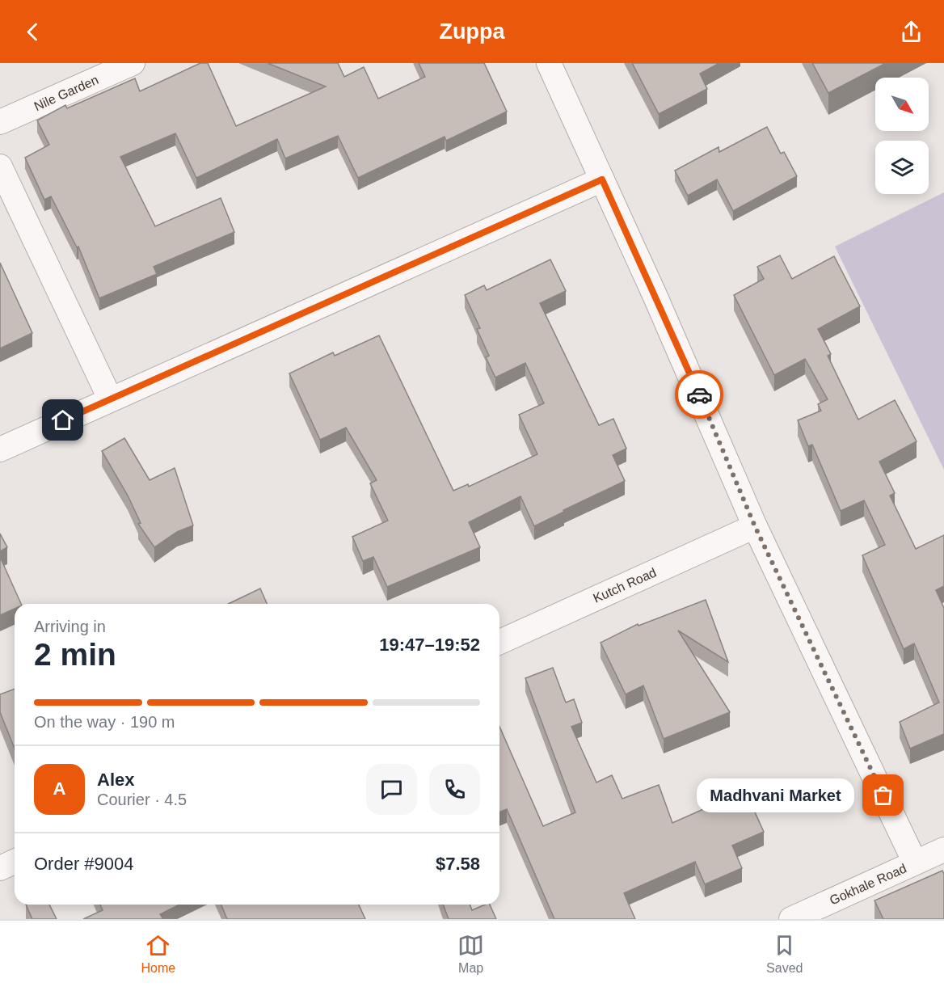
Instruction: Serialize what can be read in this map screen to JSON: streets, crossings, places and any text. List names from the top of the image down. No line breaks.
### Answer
{"streets":{"street":["Nile Garden","Kutch Road","Gokhale Road"]},"places":["Madhvani Market"],"north":"bottom right","page":{"header":"Zuppa","heading":["2 min","Arriving in","19:47–19:52"],"panel":["Alex","Courier · 4.5","Order #9004","$7.58"],"bar":"On the way · 190 m","round":"A","bubble":"Madhvani Market","tabs":["Home","Map","Saved"]}}
